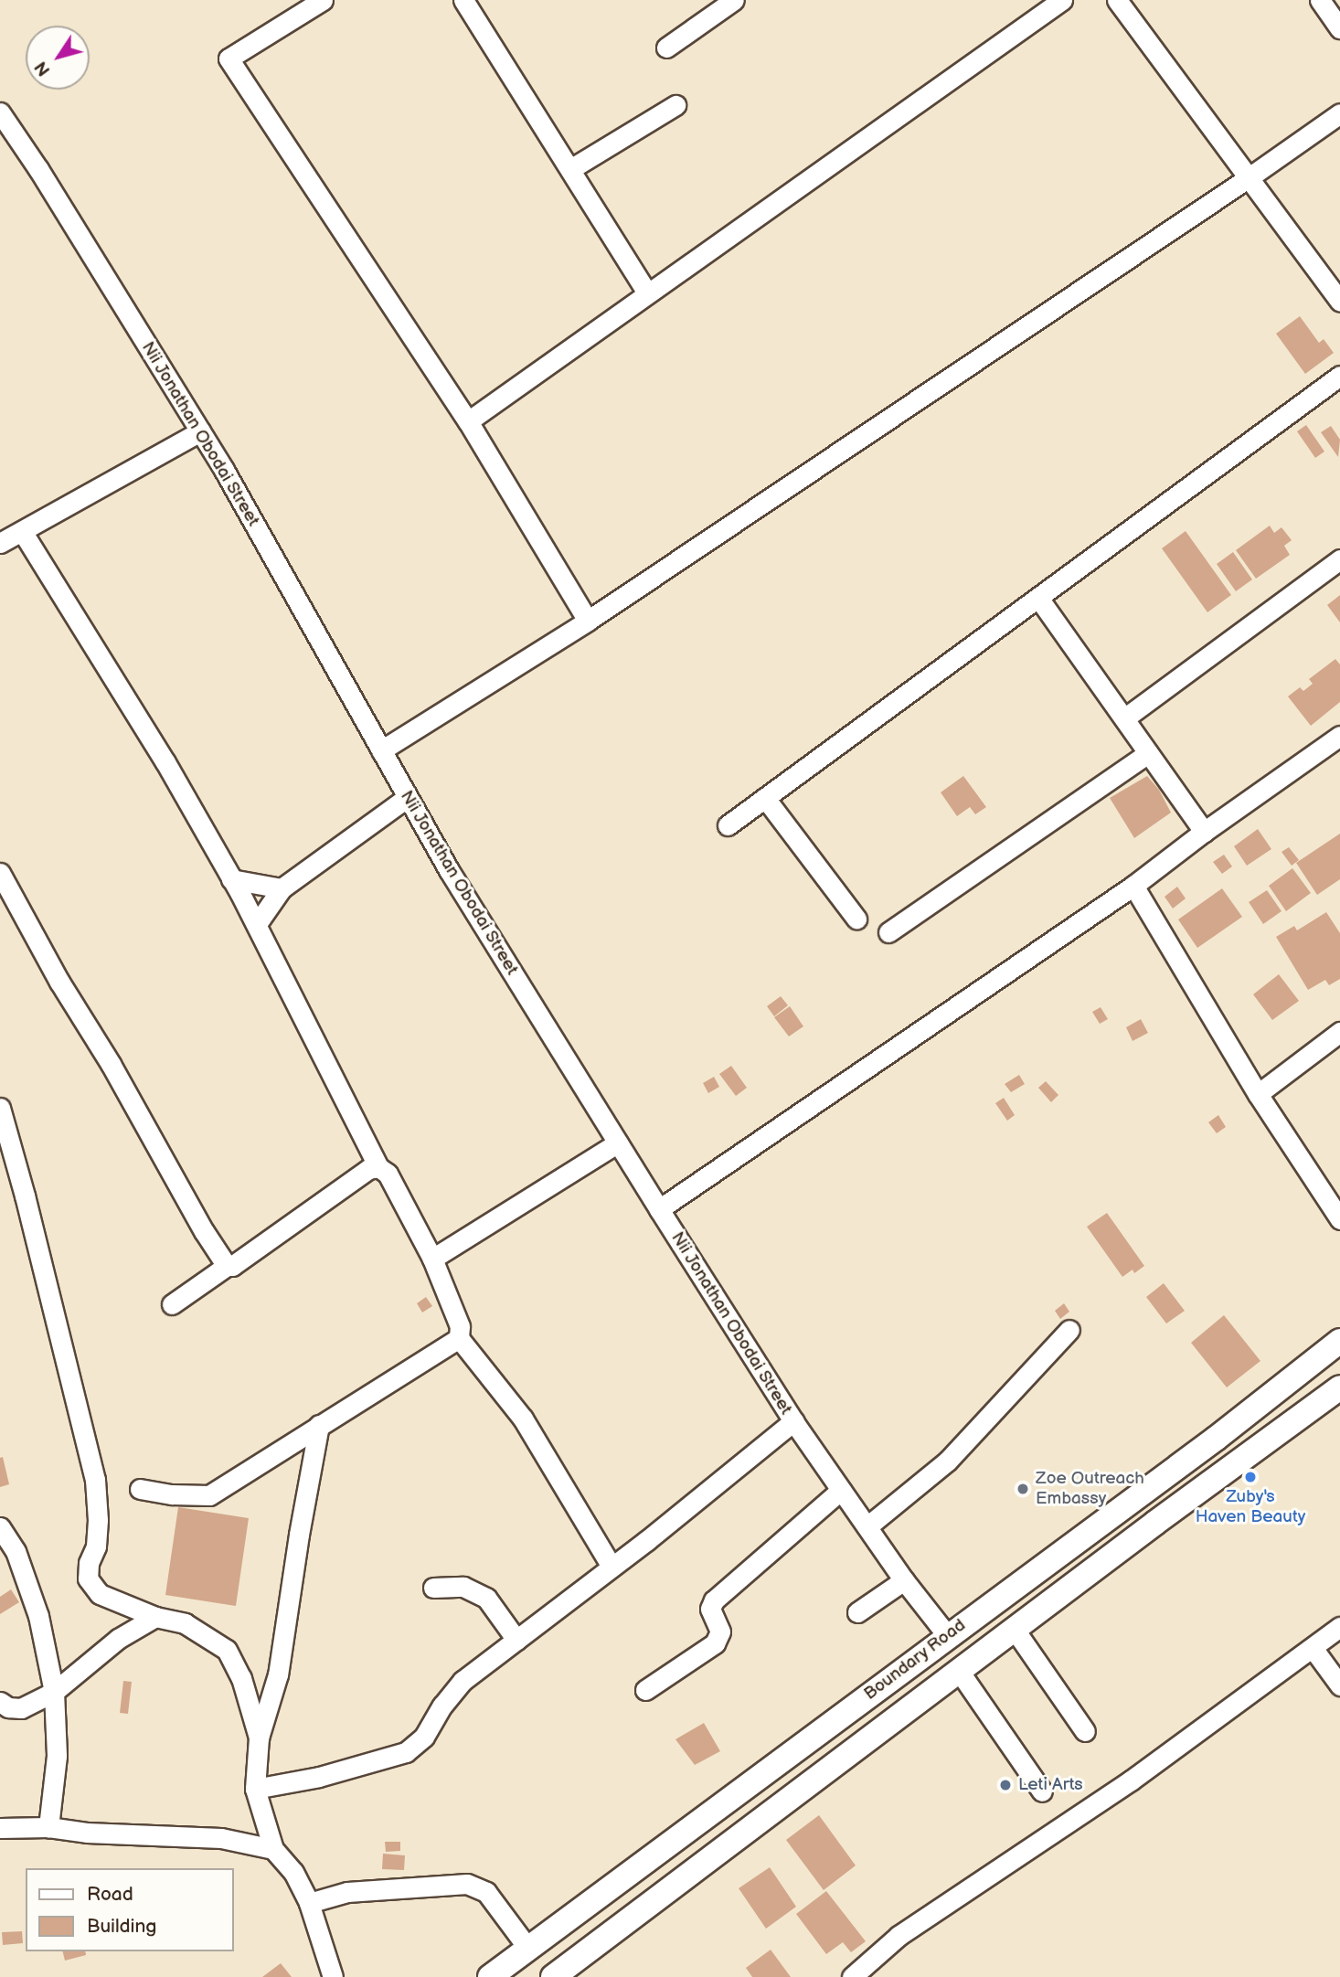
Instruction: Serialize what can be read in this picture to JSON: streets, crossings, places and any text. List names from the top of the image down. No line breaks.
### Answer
{"streets":{"main road":["Boundary Road"],"street":["Nii Jonathan Obodai Street"]},"crossings":[["Nii Jonathan Obodai Street","Boundary Road"]],"places":["Zuby's Haven Beauty","Zoe Outreach Embassy","Leti Arts"],"legend":["Road","Building"],"north":"bottom left"}
